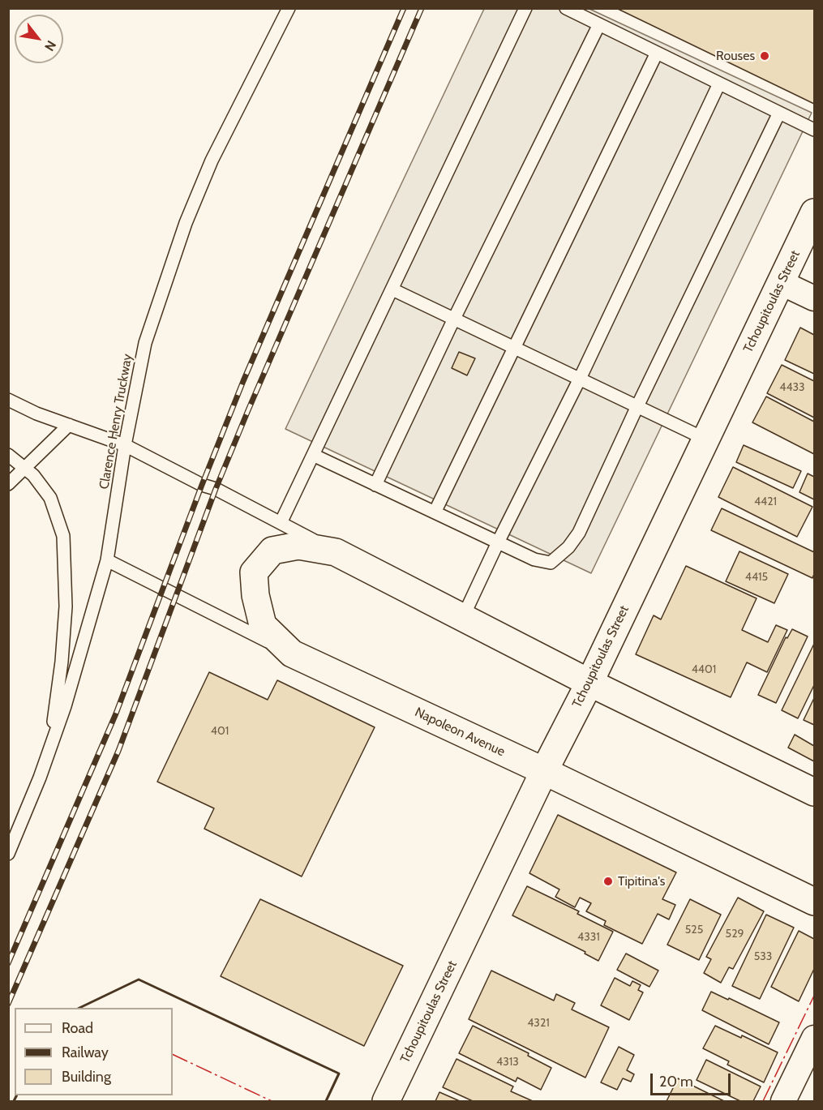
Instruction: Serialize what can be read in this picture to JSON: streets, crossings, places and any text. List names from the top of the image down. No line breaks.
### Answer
{"streets":{"street":["Tchoupitoulas Street","Napoleon Avenue"],"lane":["Clarence Henry Truckway"]},"crossings":[["Tchoupitoulas Street","Napoleon Avenue"],["Clarence Henry Truckway","Napoleon Avenue"]],"places":["Rouses","Tipitina's"],"house_numbers":["4433","4421","4415","4401","401","525","529","4331","533","4321","4313"],"legend":["Road","Railway","Building"],"scale_bar":"20 m","north":"bottom right"}
